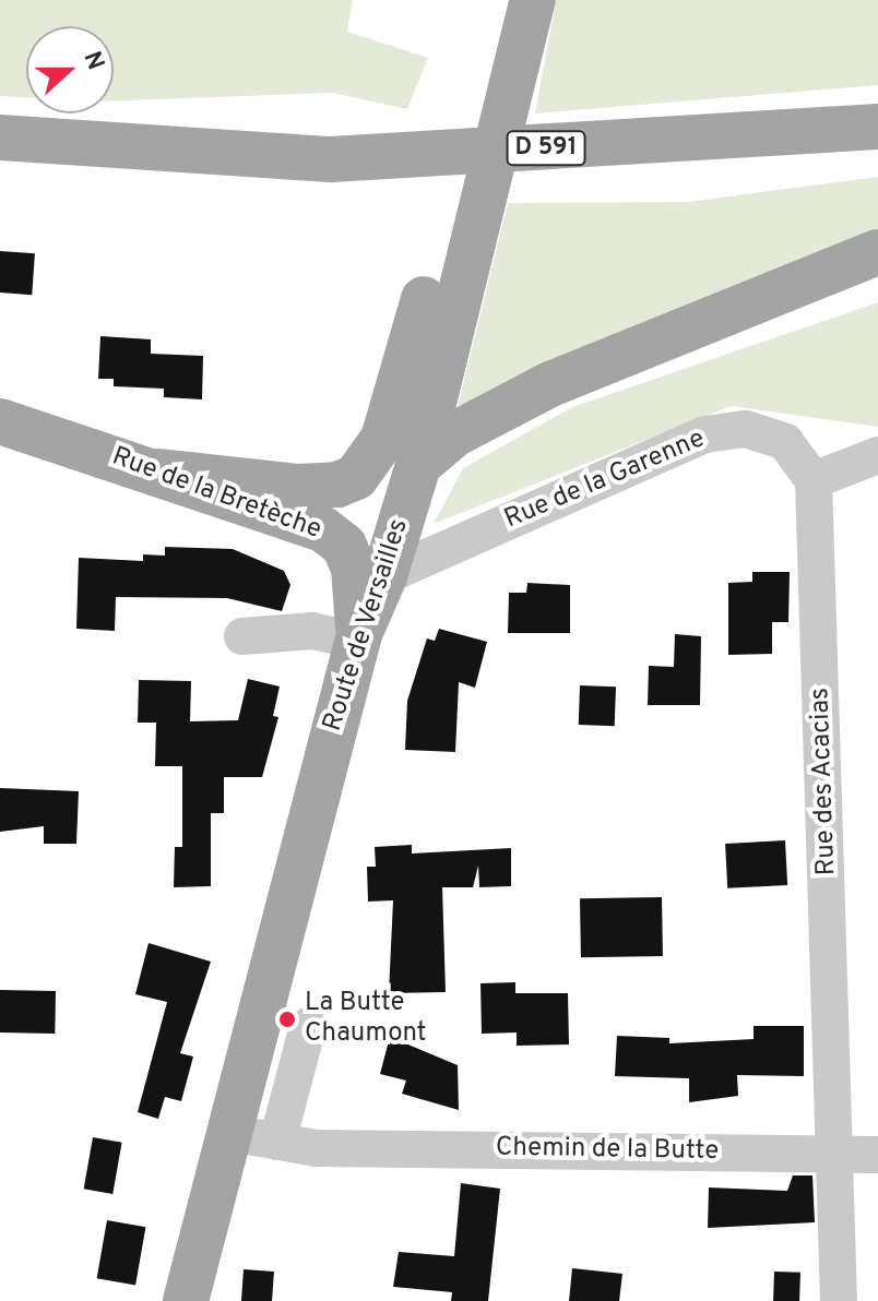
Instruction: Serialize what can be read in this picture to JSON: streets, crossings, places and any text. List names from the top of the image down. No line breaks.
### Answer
{"streets":{"main road":["D 591","Rue de la Bretèche","Route de Versailles"],"street":["Rue de la Garenne","Rue des Acacias","Chemin de la Butte"]},"crossings":[["Rue de la Garenne","Route de Versailles"],["Rue de la Garenne","Rue des Acacias"],["Rue de la Bretèche","Route de Versailles"],["Route de Versailles","Chemin de la Butte"],["Rue des Acacias","Chemin de la Butte"]],"places":["La Butte Chaumont"],"north":"right"}
